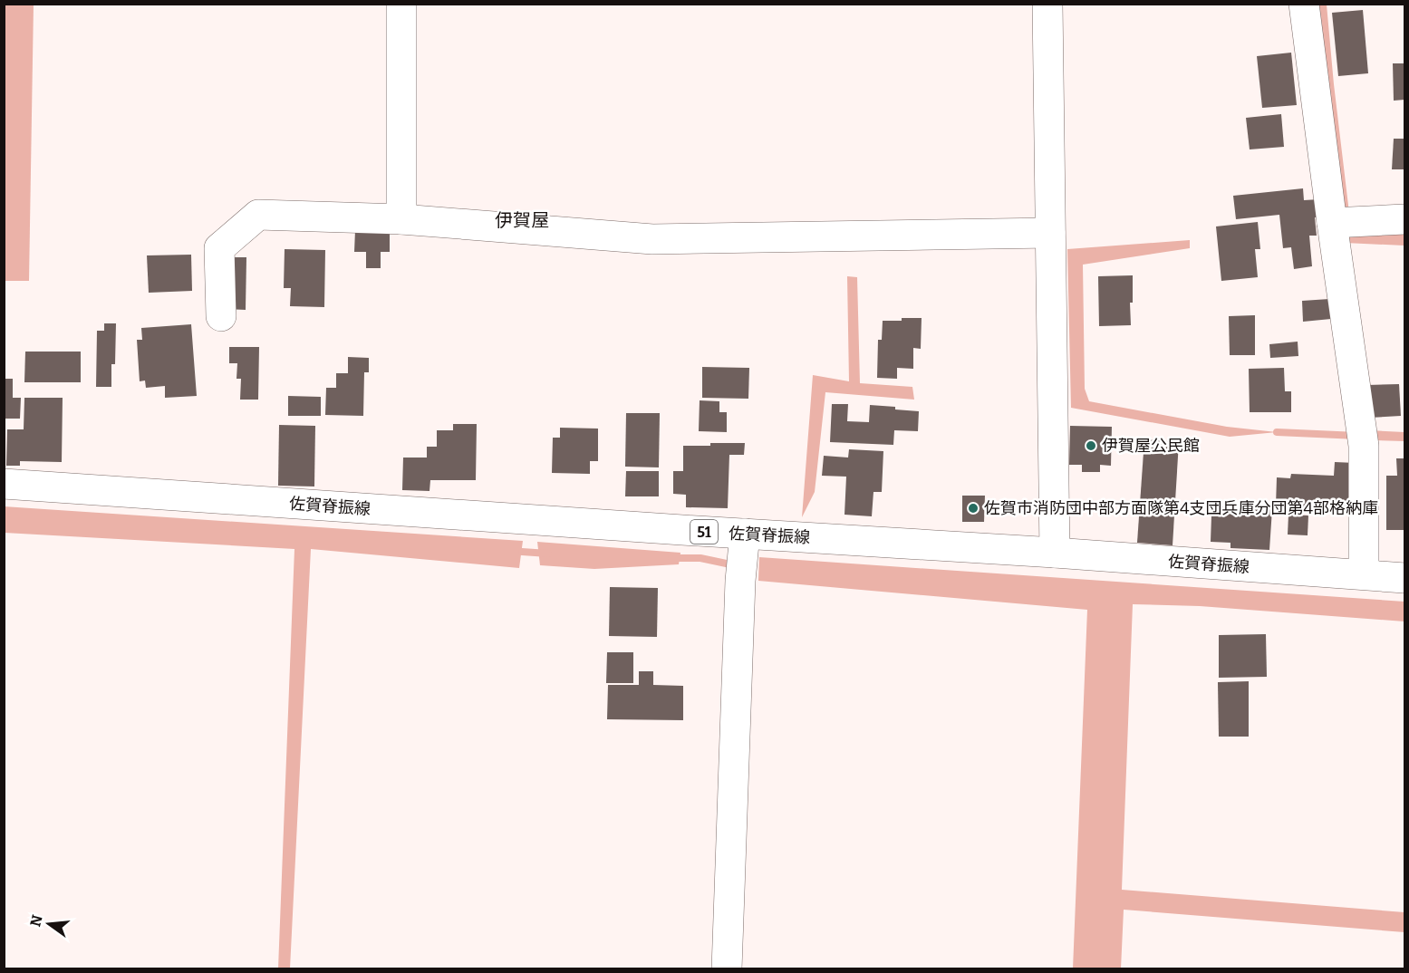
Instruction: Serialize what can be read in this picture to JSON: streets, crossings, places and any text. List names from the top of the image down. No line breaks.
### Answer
{"streets":{"street":["佐賀脊振線","51"]},"districts":["伊賀屋"],"places":["伊賀屋公民館","佐賀市消防団中部方面隊第4支団兵庫分団第4部格納庫"],"north":"left"}
